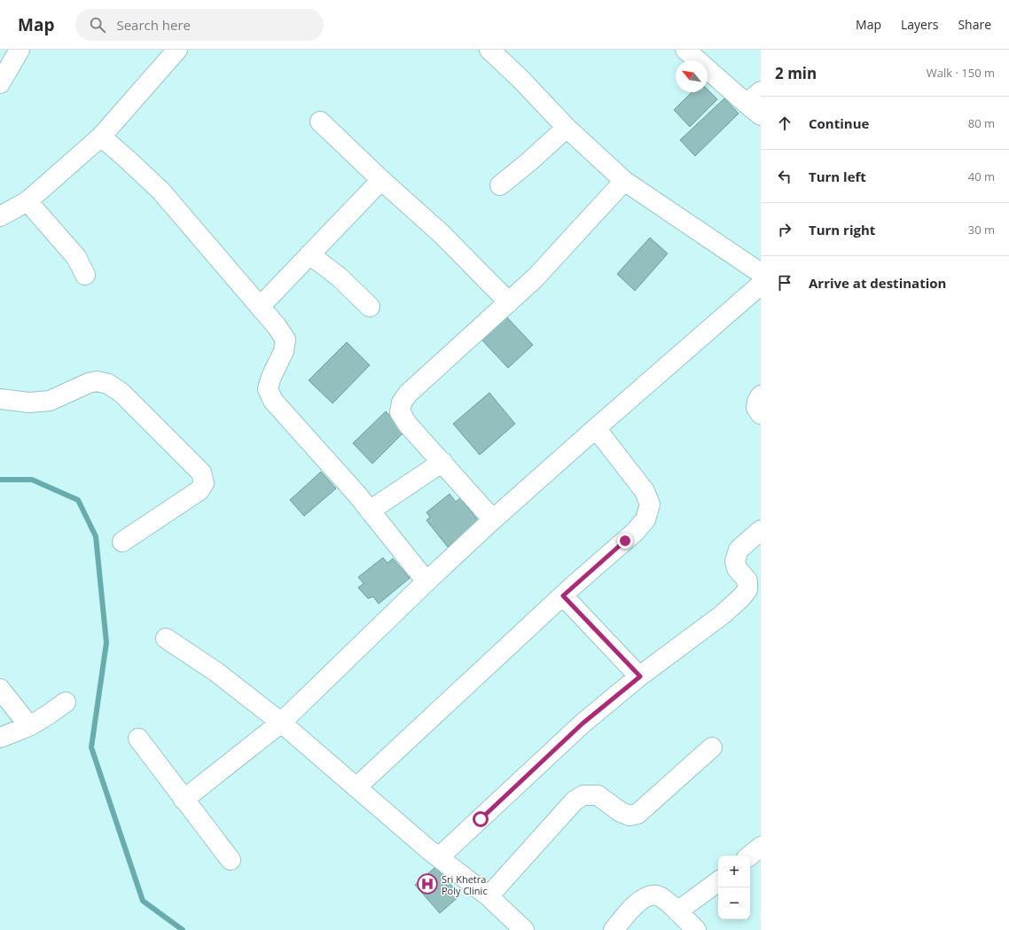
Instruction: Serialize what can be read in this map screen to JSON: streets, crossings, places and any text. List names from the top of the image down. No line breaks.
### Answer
{"places":{"hospital":["Sri Khetra Poly Clinic"]},"north":"top left","page":{"header":"Map","search":"Search here","nav":["Map","Layers","Share"],"heading":["2 min","Walk · 150 m"],"list":[["Continue","80 m"],["Turn left","40 m"],["Turn right","30 m"],"Arrive at destination"],"map_buttons":["+","−"]}}
